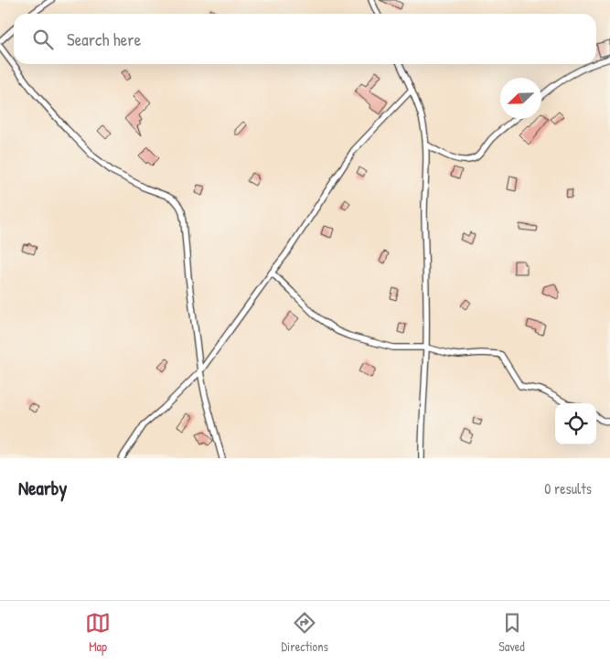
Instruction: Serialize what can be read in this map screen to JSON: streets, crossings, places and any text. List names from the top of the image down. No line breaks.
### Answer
{"north":"bottom left","page":{"search":"Search here","heading":["Nearby","0 results"],"nav":["Map","Directions","Saved"]}}
